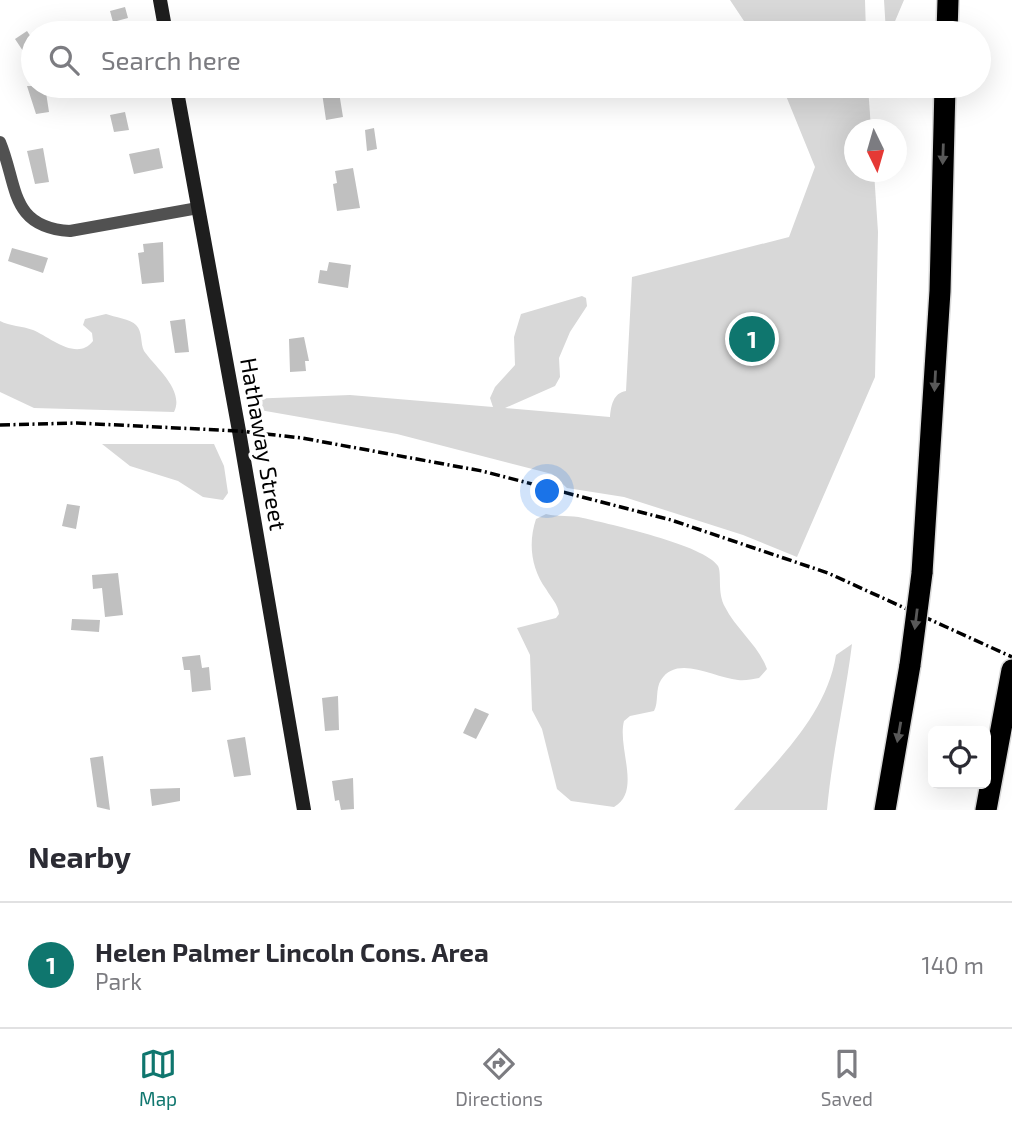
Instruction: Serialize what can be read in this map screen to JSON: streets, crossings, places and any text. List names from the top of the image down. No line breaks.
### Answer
{"streets":{"street":["Hathaway Street"]},"north":"bottom","page":{"search":"Search here","pins":"1","heading":"Nearby","list":[{"mark":"1","name":"Helen Palmer Lincoln Cons. Area","note":"Park","value":"140 m"}],"nav":["Map","Directions","Saved"]}}
